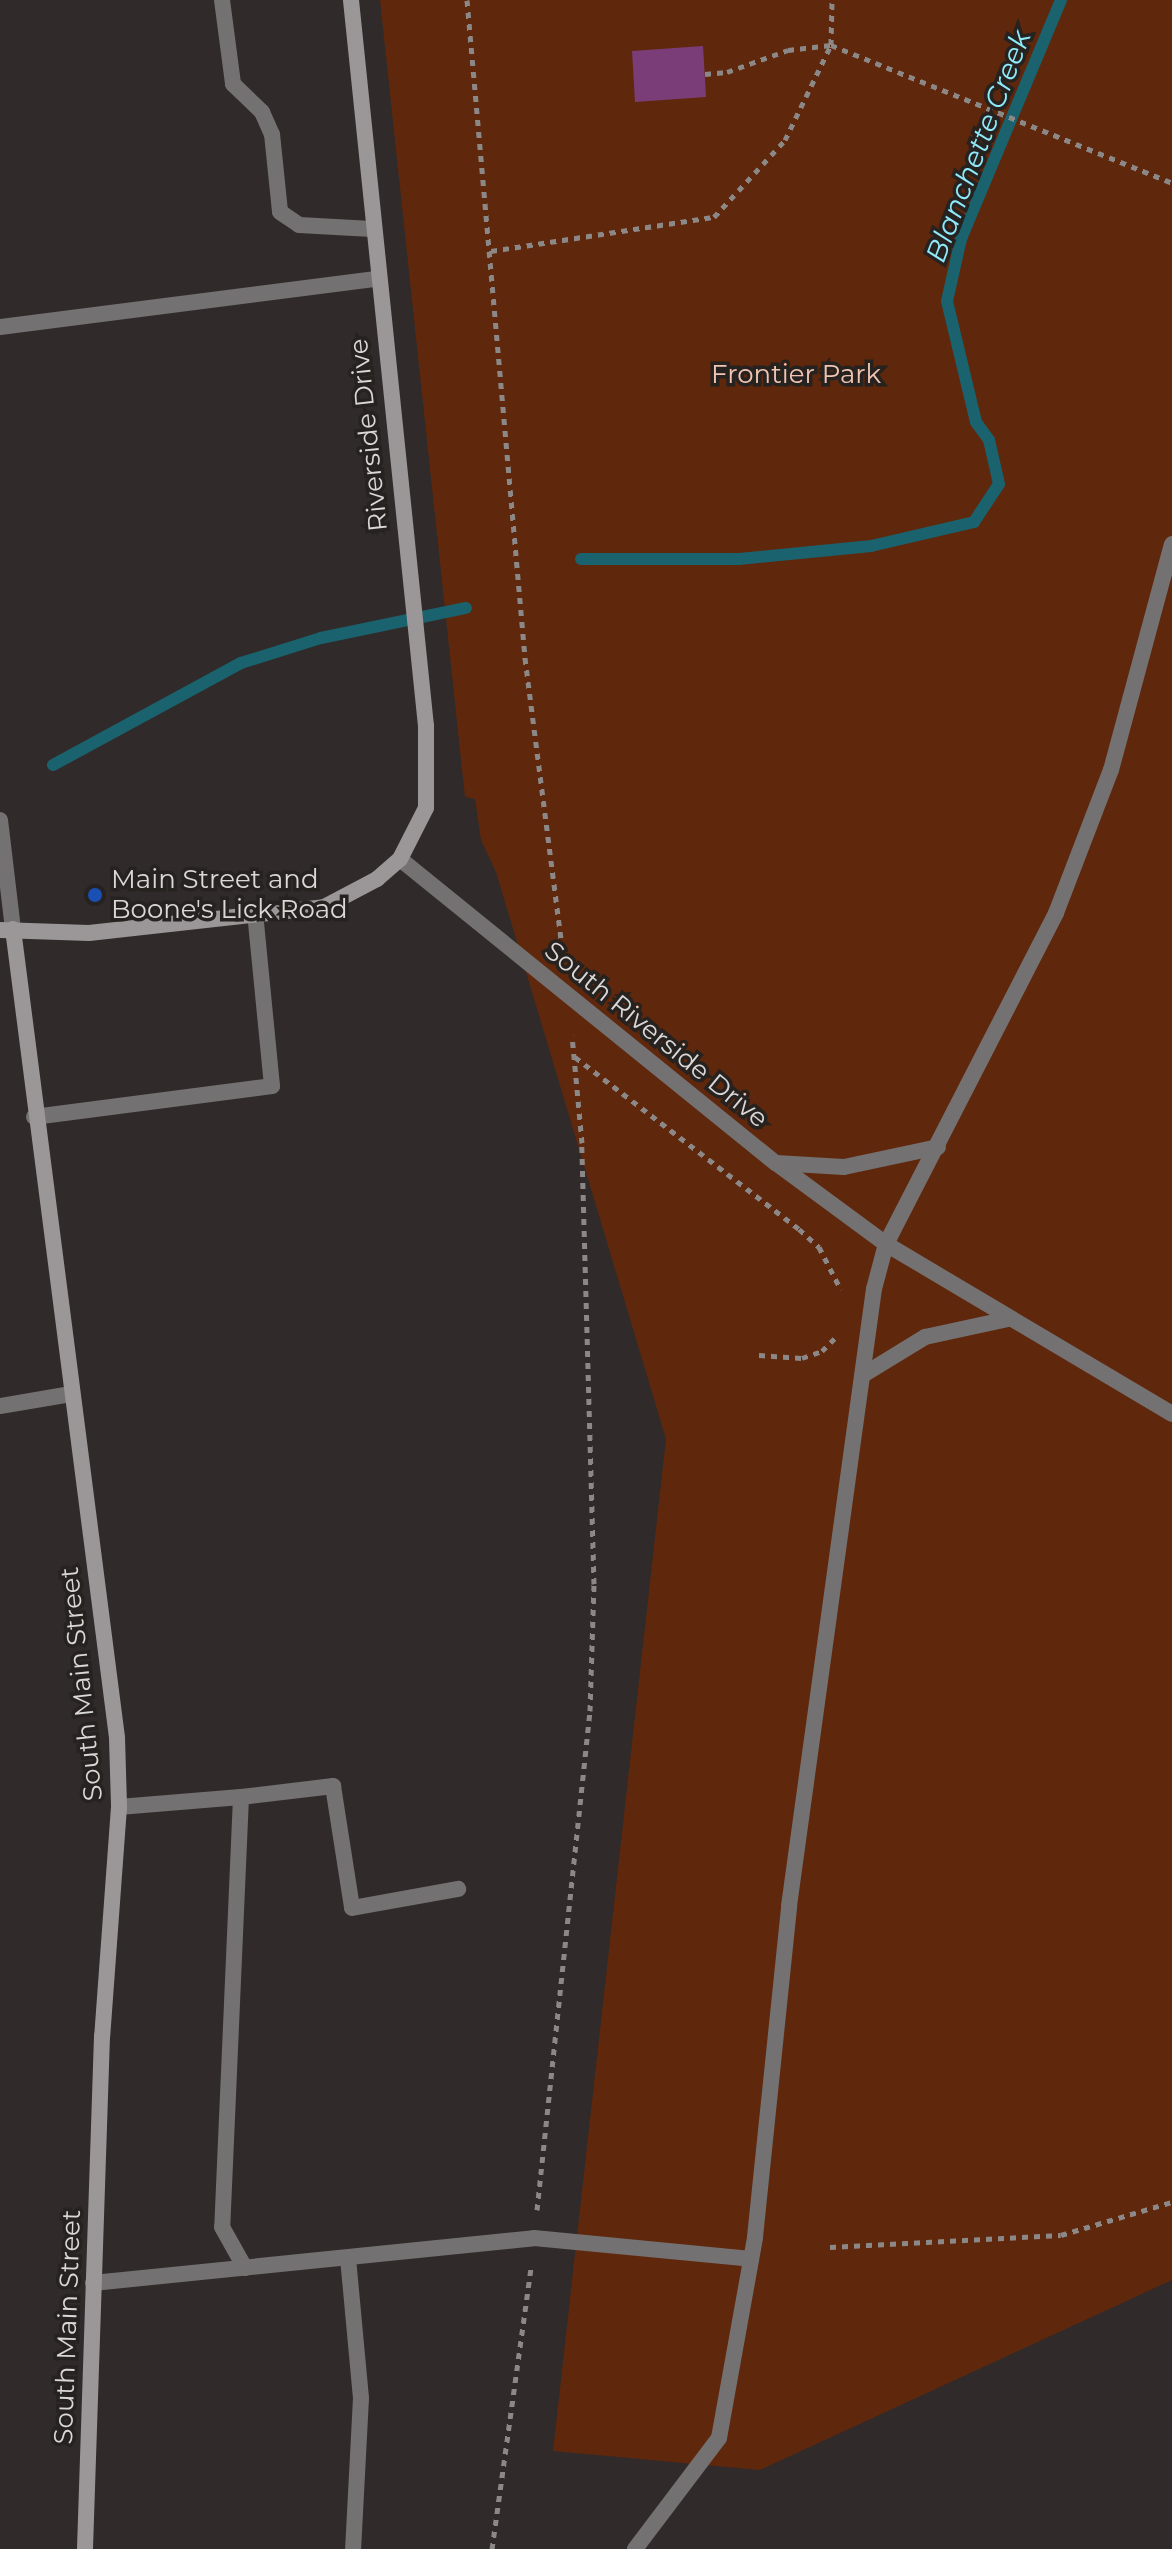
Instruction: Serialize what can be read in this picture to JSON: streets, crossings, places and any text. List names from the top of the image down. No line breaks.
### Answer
{"streets":{"street":["Riverside Drive","South Riverside Drive","South Main Street"]},"crossings":[["Riverside Drive","South Riverside Drive"]],"water":["Blanchette Creek"],"parks":["Frontier Park"],"places":["Main Street and Boone's Lick Road"]}
